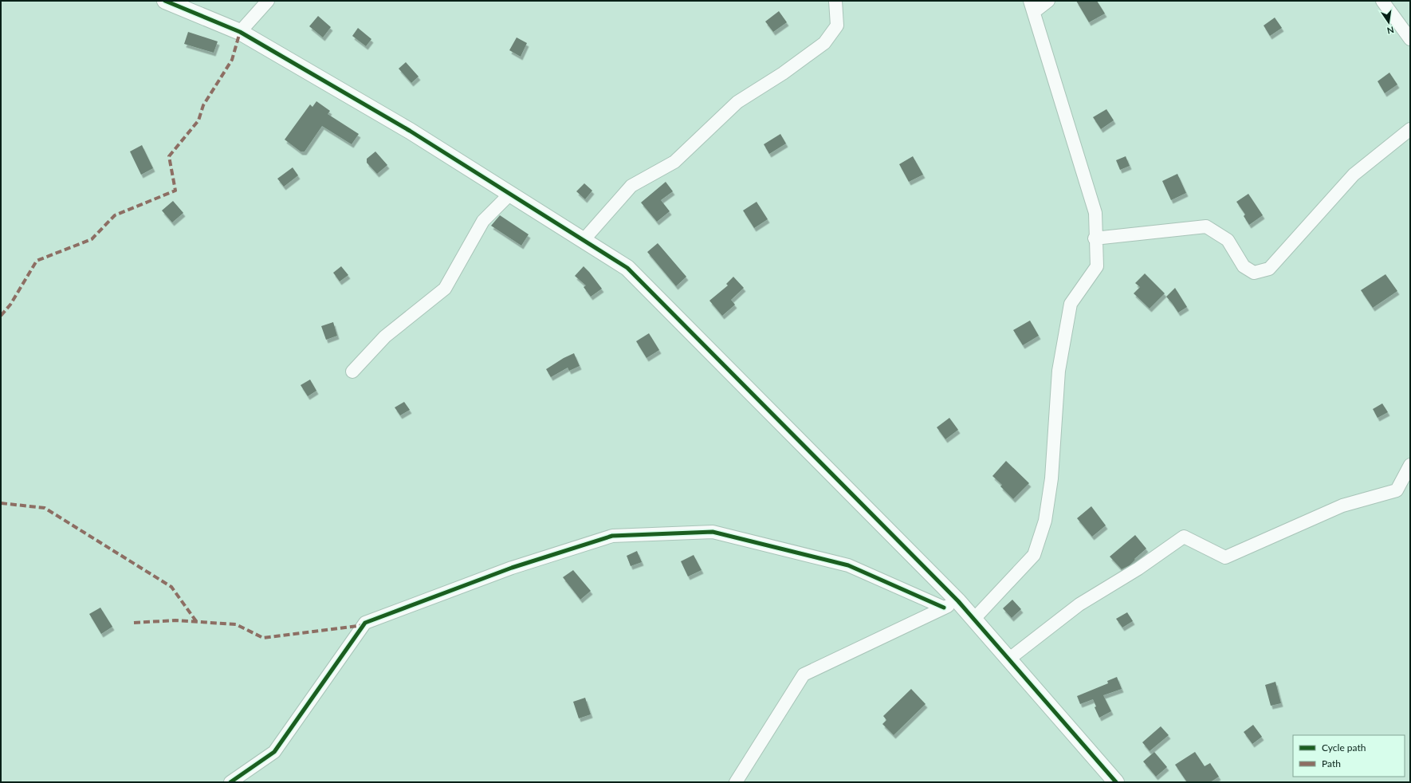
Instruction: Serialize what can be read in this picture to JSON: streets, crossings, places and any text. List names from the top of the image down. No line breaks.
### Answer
{"legend":["Cycle path","Path"],"north":"bottom"}
